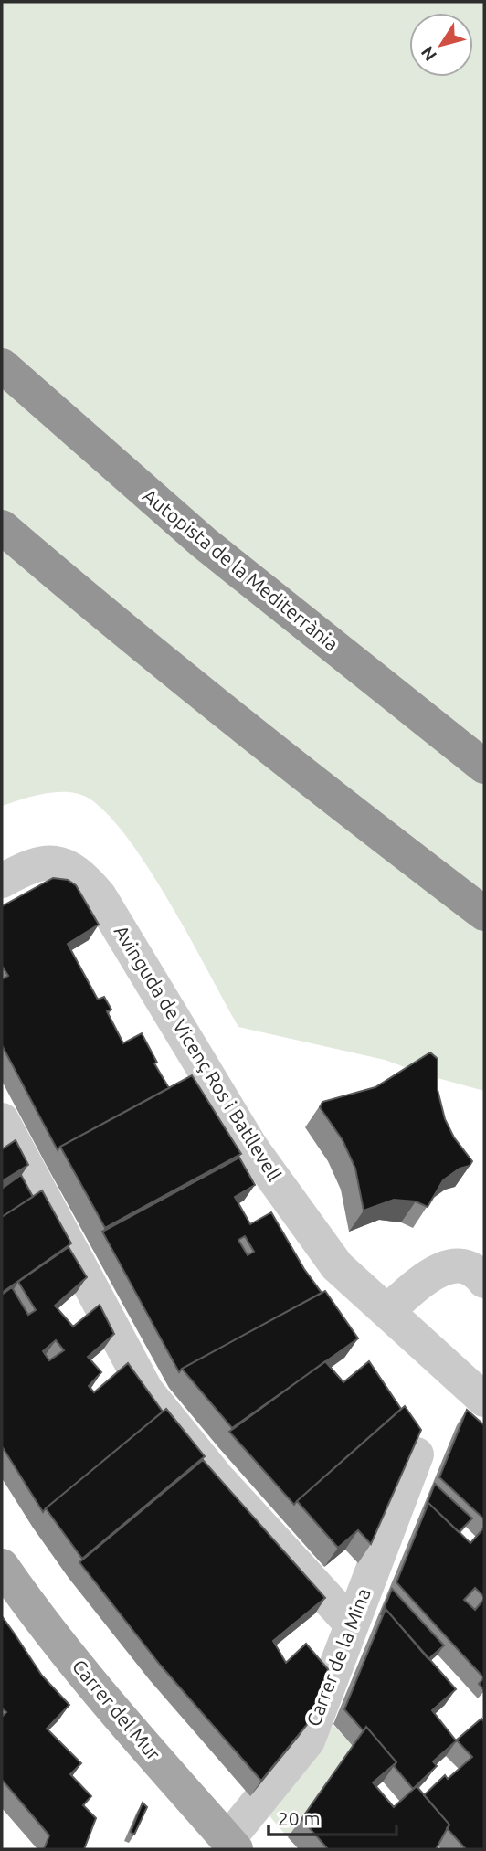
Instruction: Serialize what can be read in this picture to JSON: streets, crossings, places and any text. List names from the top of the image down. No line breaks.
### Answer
{"streets":{"highway":["Autopista de la Mediterrània"],"main road":["Carrer del Mur"],"street":["Avinguda de Vicenç Ros i Batllevell","Carrer de la Mina"]},"crossings":[["Carrer de la Mina","Carrer del Mur"]],"scale_bar":"20 m","north":"bottom left"}
